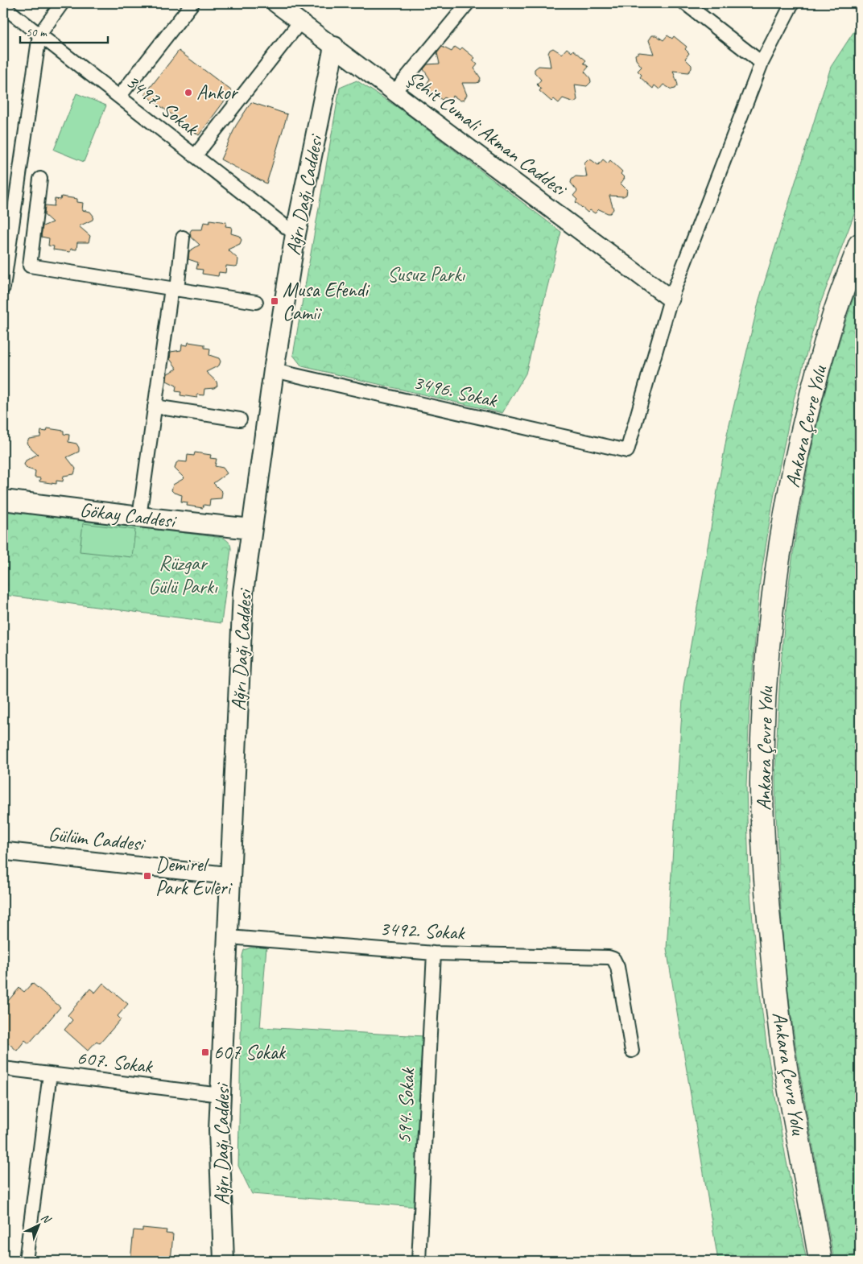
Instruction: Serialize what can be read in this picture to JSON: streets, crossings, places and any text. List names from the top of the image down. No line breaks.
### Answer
{"streets":{"highway":["Ankara Çevre Yolu"],"main road":["Ağrı Dağı Caddesi","Gökay Caddesi"],"street":["3497. Sokak","Şehit Cumali Akman Caddesi","3496. Sokak","Gülüm Caddesi","3492. Sokak","607. Sokak","594. Sokak"]},"crossings":[["3497. Sokak","Ağrı Dağı Caddesi"],["Şehit Cumali Akman Caddesi","Ağrı Dağı Caddesi"],["Şehit Cumali Akman Caddesi","3496. Sokak"],["Ağrı Dağı Caddesi","3496. Sokak"],["Ağrı Dağı Caddesi","Gökay Caddesi"],["Ağrı Dağı Caddesi","Gülüm Caddesi"],["Ağrı Dağı Caddesi","3492. Sokak"],["Ağrı Dağı Caddesi","607. Sokak"],["3492. Sokak","594. Sokak"]],"parks":["Susuz Parkı","Rüzgar Gülü Parkı"],"places":{"other":["Ankor"],"transit":["Musa Efendi Camii","Demirel Park Evleri","607 Sokak"]},"scale_bar":"50 m","north":"top right"}
